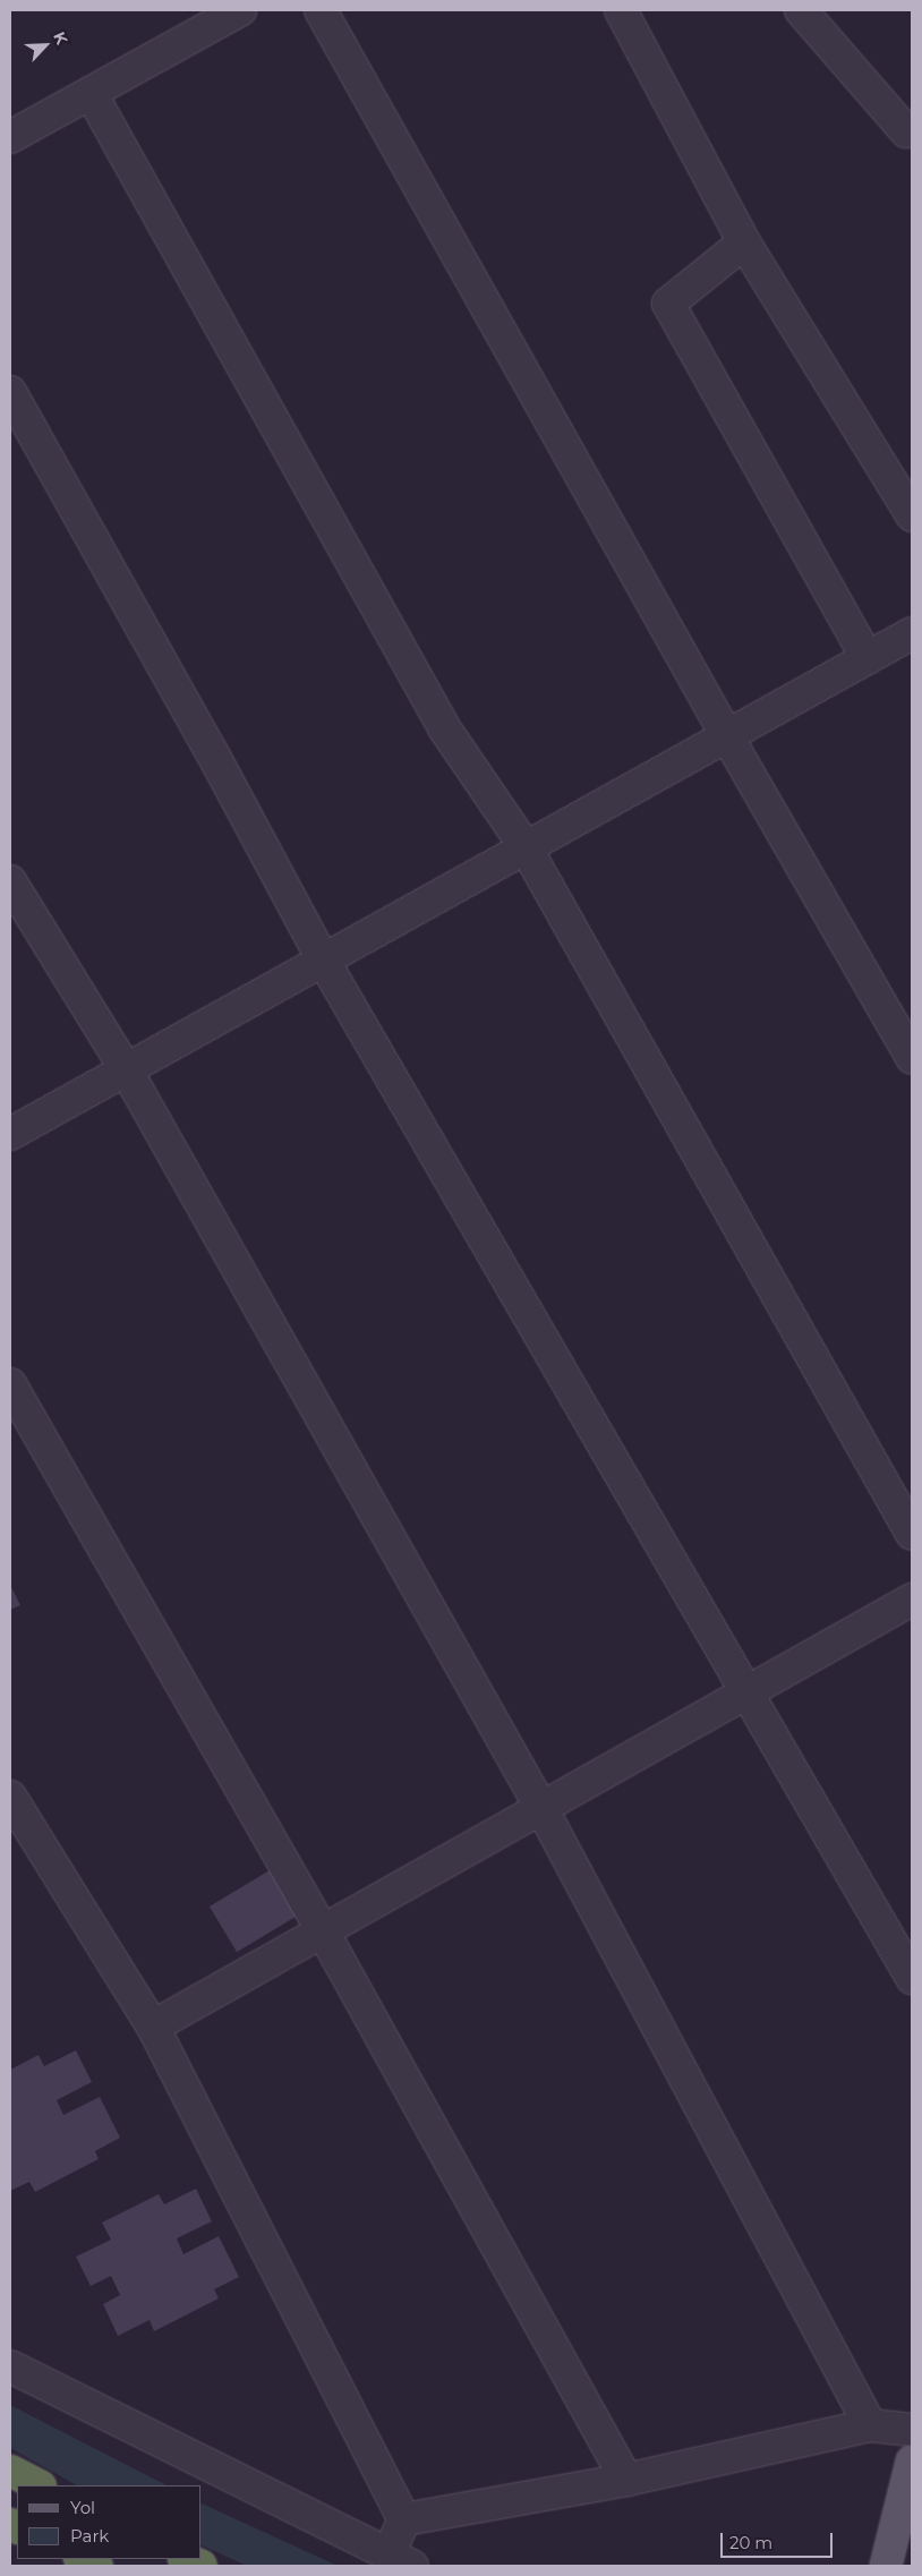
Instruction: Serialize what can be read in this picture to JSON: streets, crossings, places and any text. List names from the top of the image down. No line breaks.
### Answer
{"legend":["Yol","Park"],"scale_bar":"20 m","north":"top right"}
